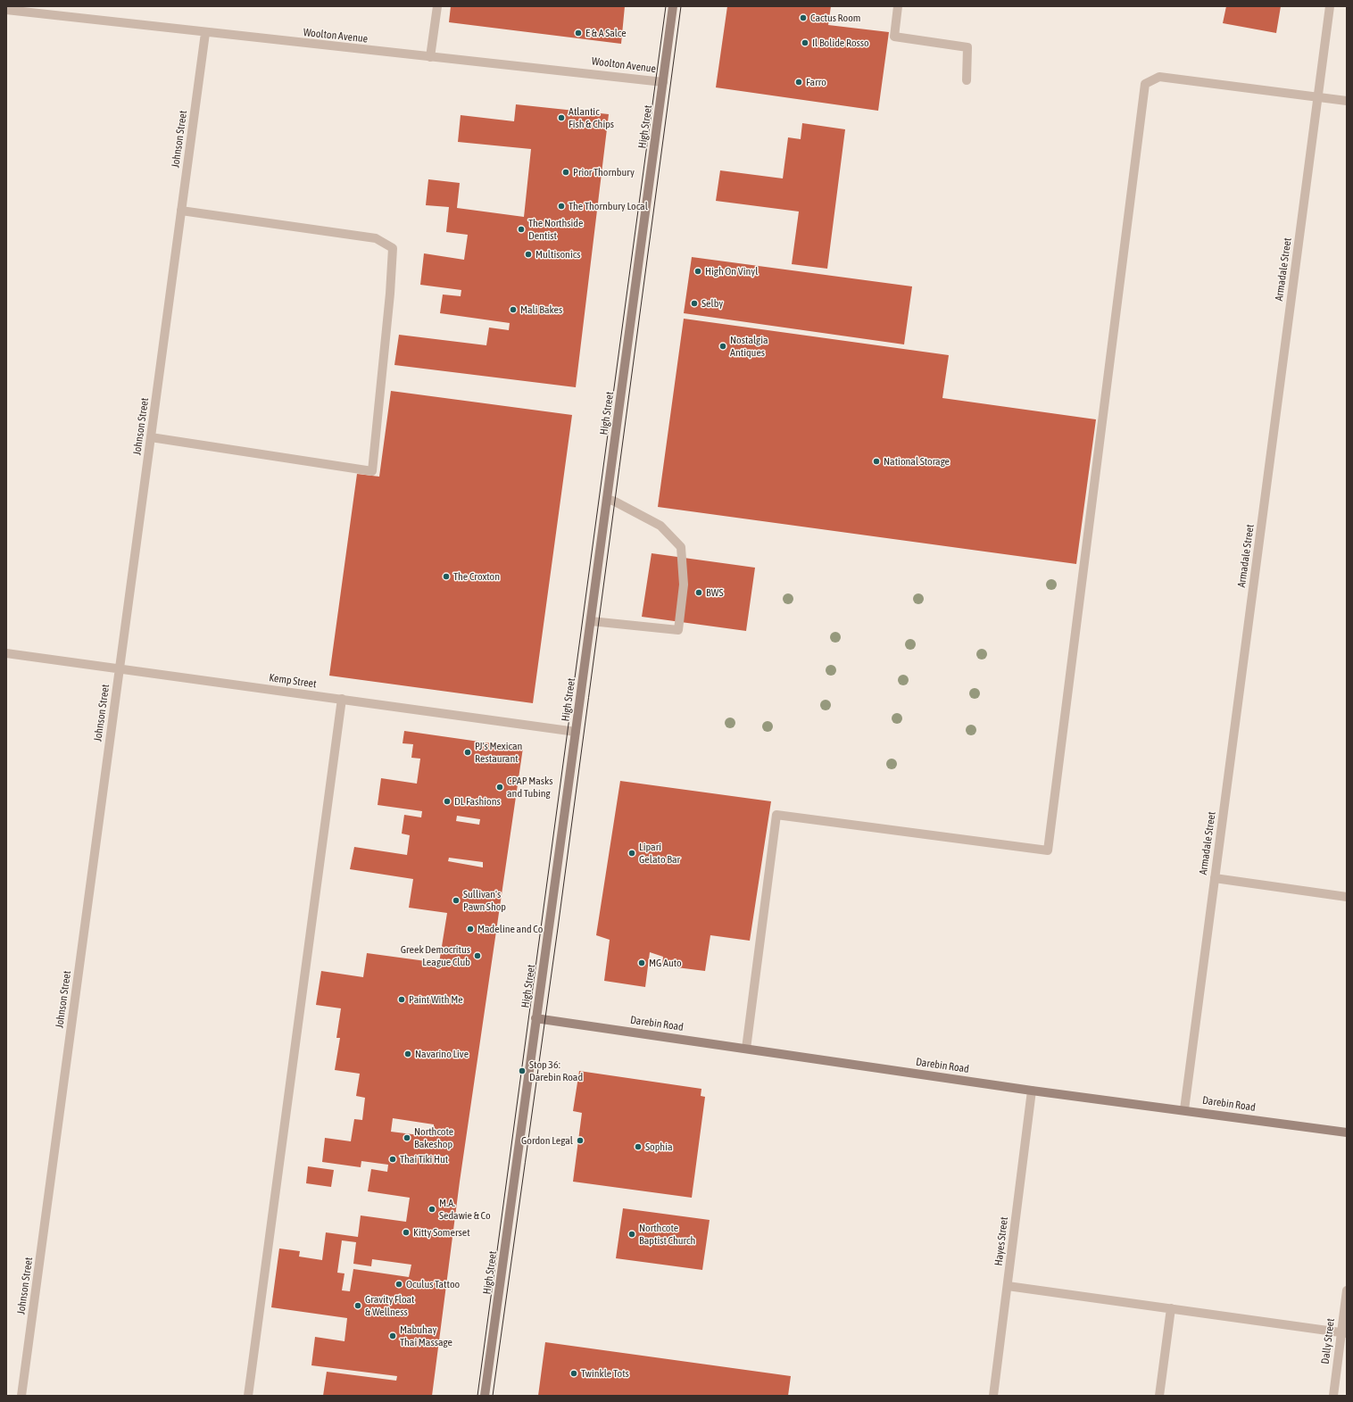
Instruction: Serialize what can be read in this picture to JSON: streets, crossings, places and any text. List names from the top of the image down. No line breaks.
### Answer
{"streets":{"main road":["High Street","Darebin Road"],"street":["Woolton Avenue","Johnson Street","Armadale Street","Kemp Street","Hayes Street","Dally Street"]},"crossings":[["Woolton Avenue","High Street"],["Woolton Avenue","Johnson Street"],["High Street","Kemp Street"],["High Street","Darebin Road"],["Johnson Street","Kemp Street"],["Armadale Street","Darebin Road"],["Darebin Road","Hayes Street"]],"places":["Cactus Room","E & A Salce","Il Bolide Rosso","Farro","Atlantic Fish & Chips","Prior Thornbury","The Thornbury Local","The Northside Dentist","Multisonics","High On Vinyl","Selby","Mali Bakes","Nostalgia Antiques","National Storage","The Croxton","BWS","PJ's Mexican Restaurant","CPAP Masks and Tubing","DL Fashions","Lipari Gelato Bar","Sullivan's Pawn Shop","Madeline and Co","Greek Democritus League Club","MG Auto","Paint With Me","Navarino Live","Stop 36: Darebin Road","Northcote Bakeshop","Gordon Legal","Sophia","Thai Tiki Hut","M.A. Sedawie & Co","Kitty Somerset","Northcote Baptist Church","Oculus Tattoo","Gravity Float & Wellness","Mabuhay Thai Massage","Twinkle Tots"]}
